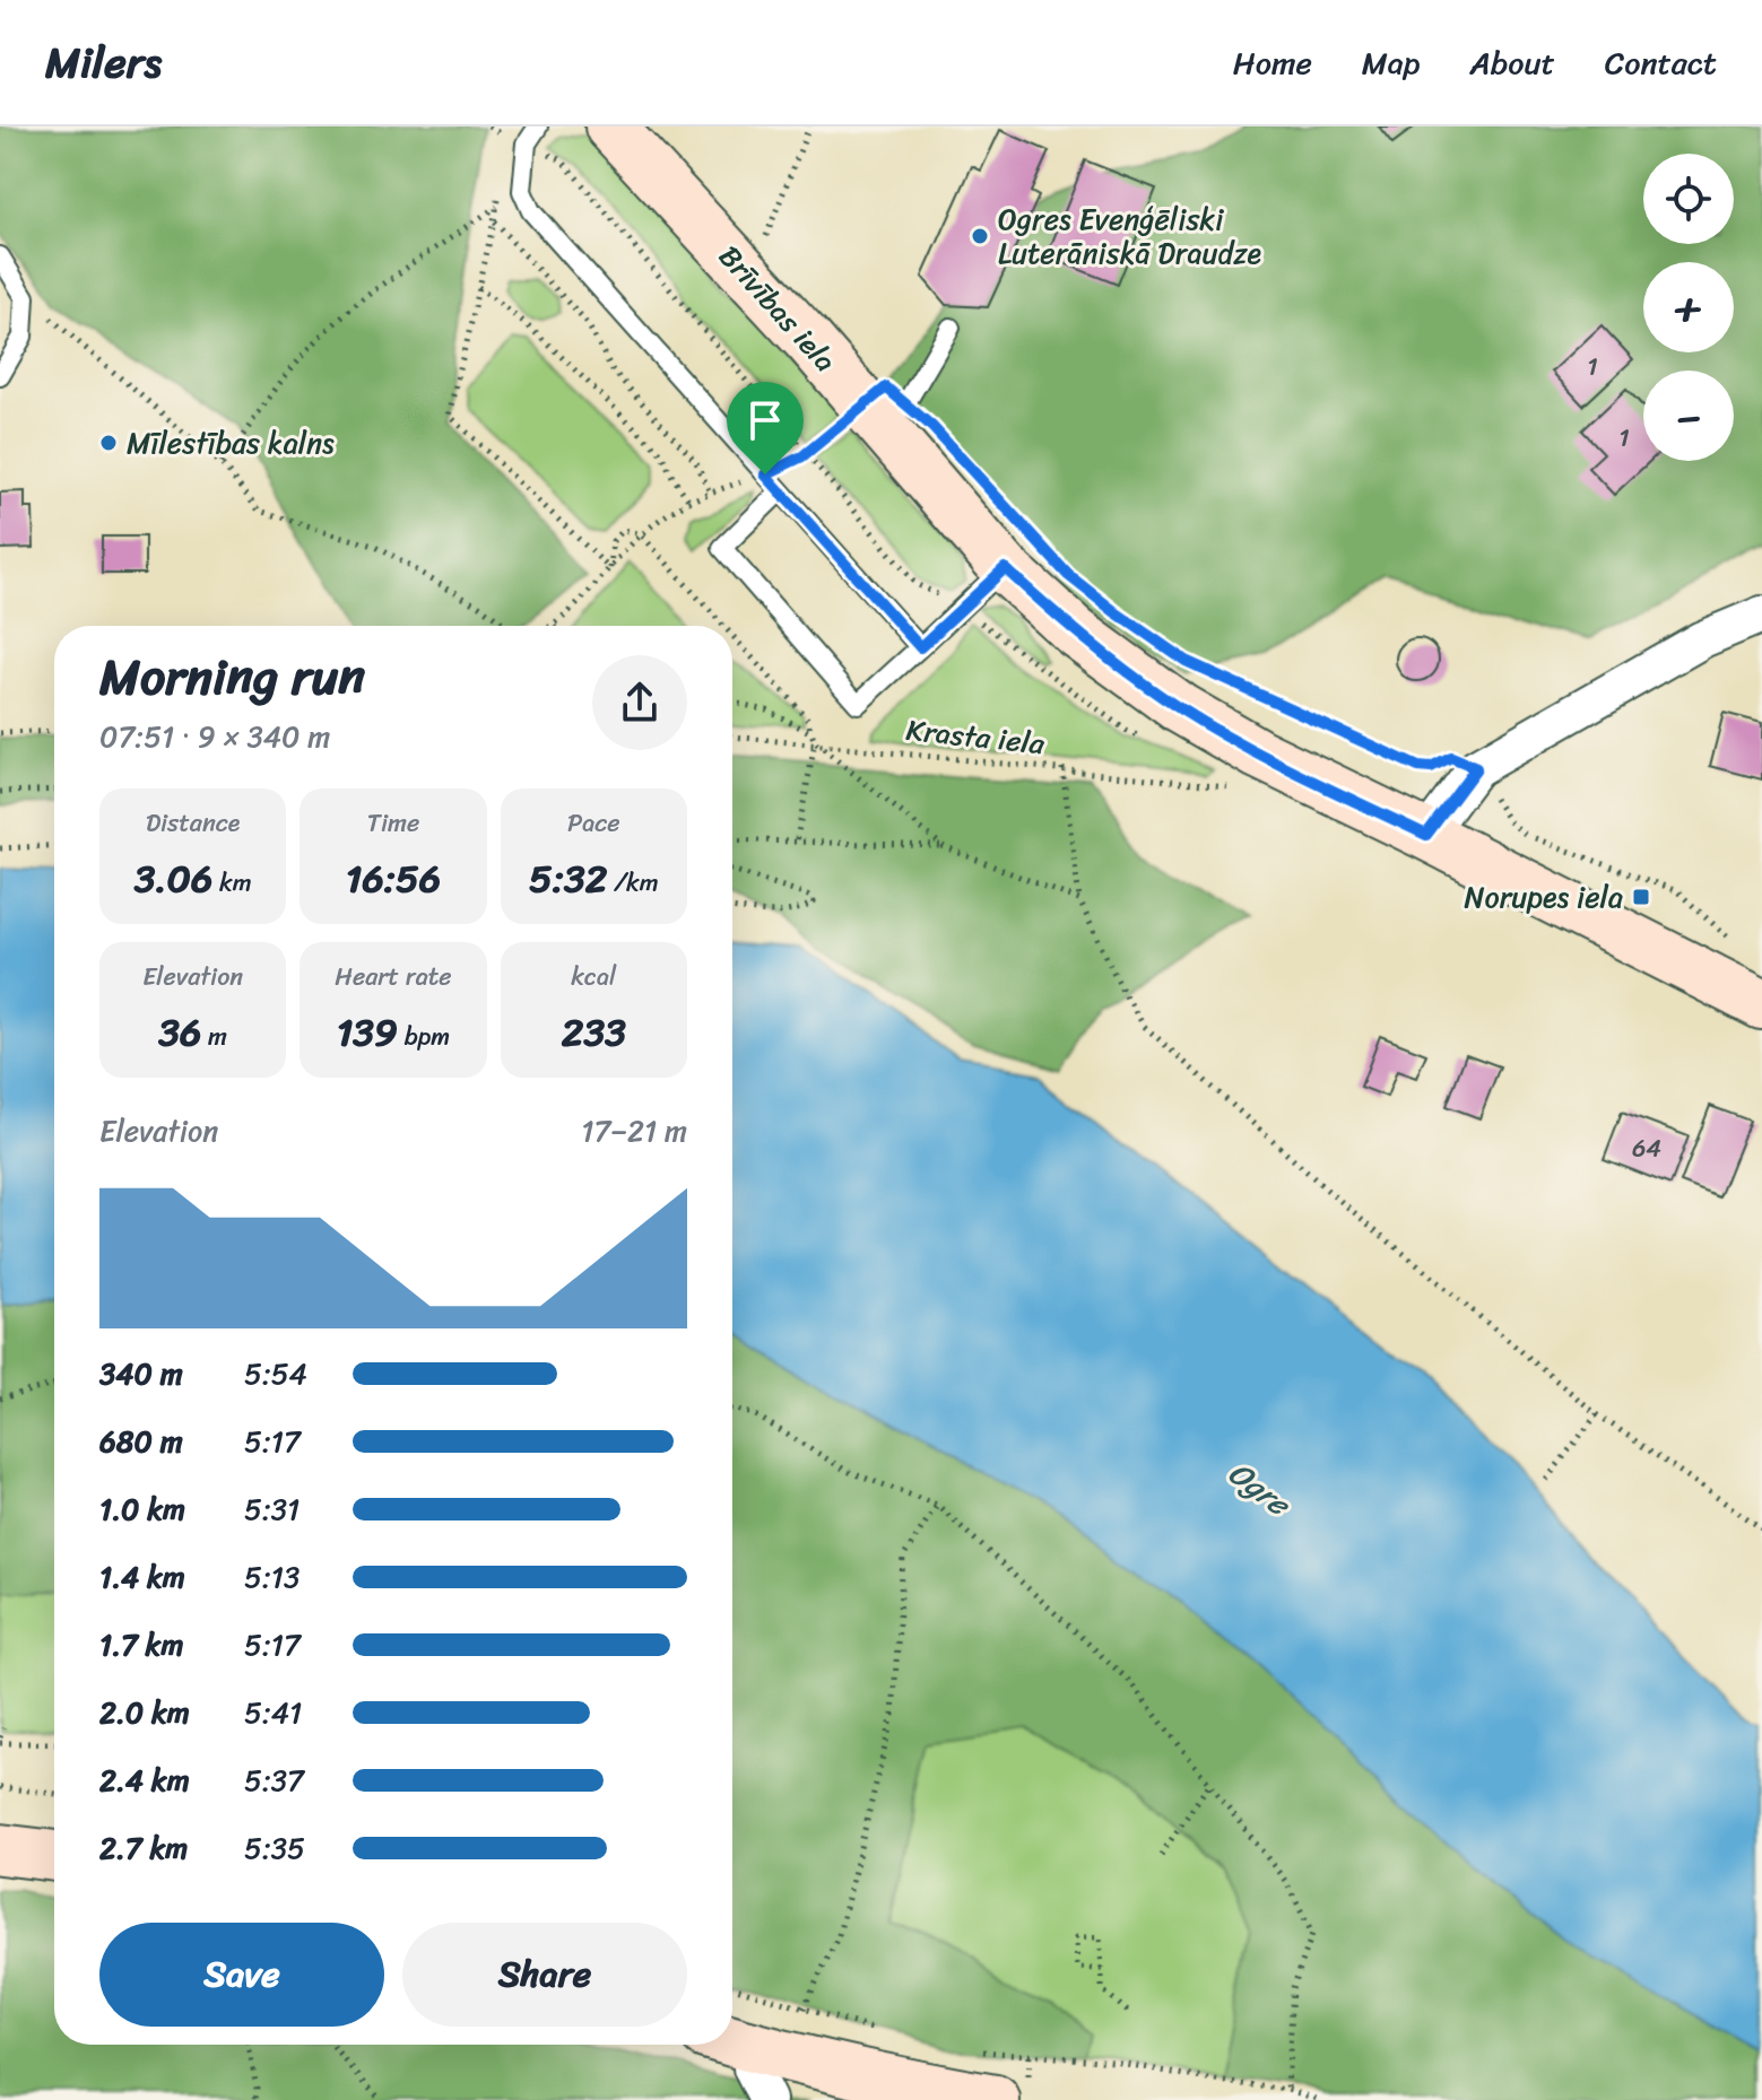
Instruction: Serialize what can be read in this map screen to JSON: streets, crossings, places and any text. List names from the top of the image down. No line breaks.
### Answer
{"streets":{"main road":["Brīvības iela"],"path":["Krasta iela"]},"water":["Ogre"],"places":{"other":["Ogres Evenģēliski Luterāniskā Draudze","Mīlestības kalns"],"transit":["Norupes iela"]},"house_numbers":["1","1","64"],"page":{"header":"Milers","nav":["Home","Map","About","Contact"],"map_buttons":["+","−"],"heading":["Morning run","07:51 · 9 × 340 m"],"stats":[["Distance","3.06 km"],["Time","16:56"],["Pace","5:32 /km"],["Elevation","36 m"],["Heart rate","139 bpm"],["kcal","233"]],"chart":["Elevation","17–21 m"],"list":[{"name":"340 m","note":"5:54"},{"name":"680 m","note":"5:17"},{"name":"1.0 km","note":"5:31"},{"name":"1.4 km","note":"5:13"},{"name":"1.7 km","note":"5:17"},{"name":"2.0 km","note":"5:41"},{"name":"2.4 km","note":"5:37"},{"name":"2.7 km","note":"5:35"}],"buttons":["Save","Share"]}}
